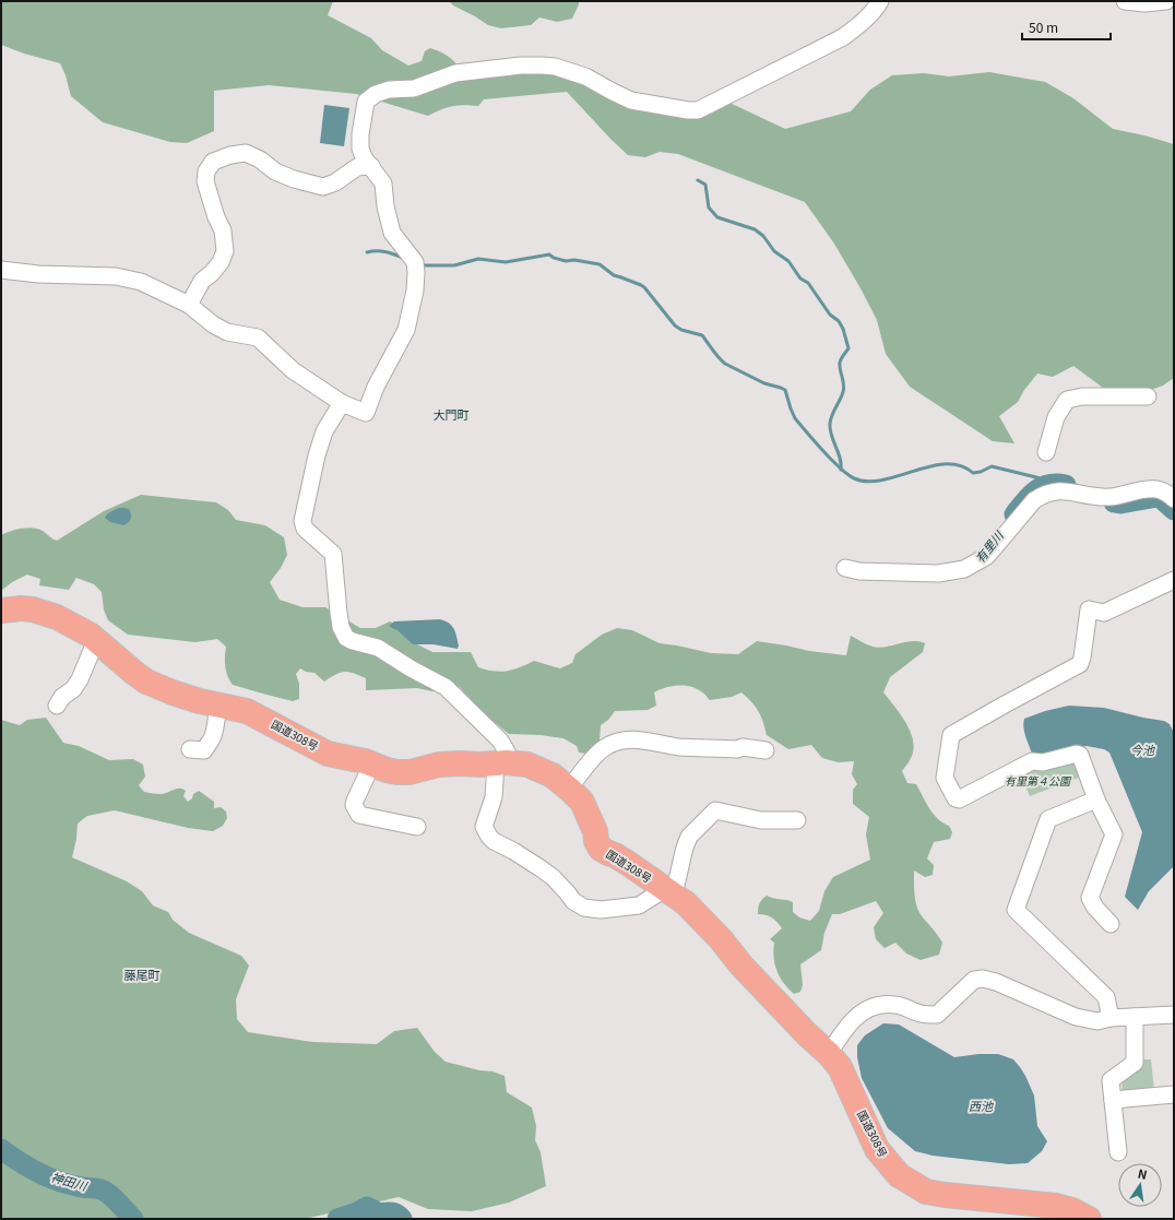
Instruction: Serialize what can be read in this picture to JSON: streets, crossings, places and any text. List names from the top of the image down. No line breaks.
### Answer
{"streets":{"highway":["国道308号"]},"districts":["大門町","藤尾町"],"water":["有里川","今池","西池","神田川"],"parks":["有里第４公園"],"scale_bar":"50 m","north":"top"}
